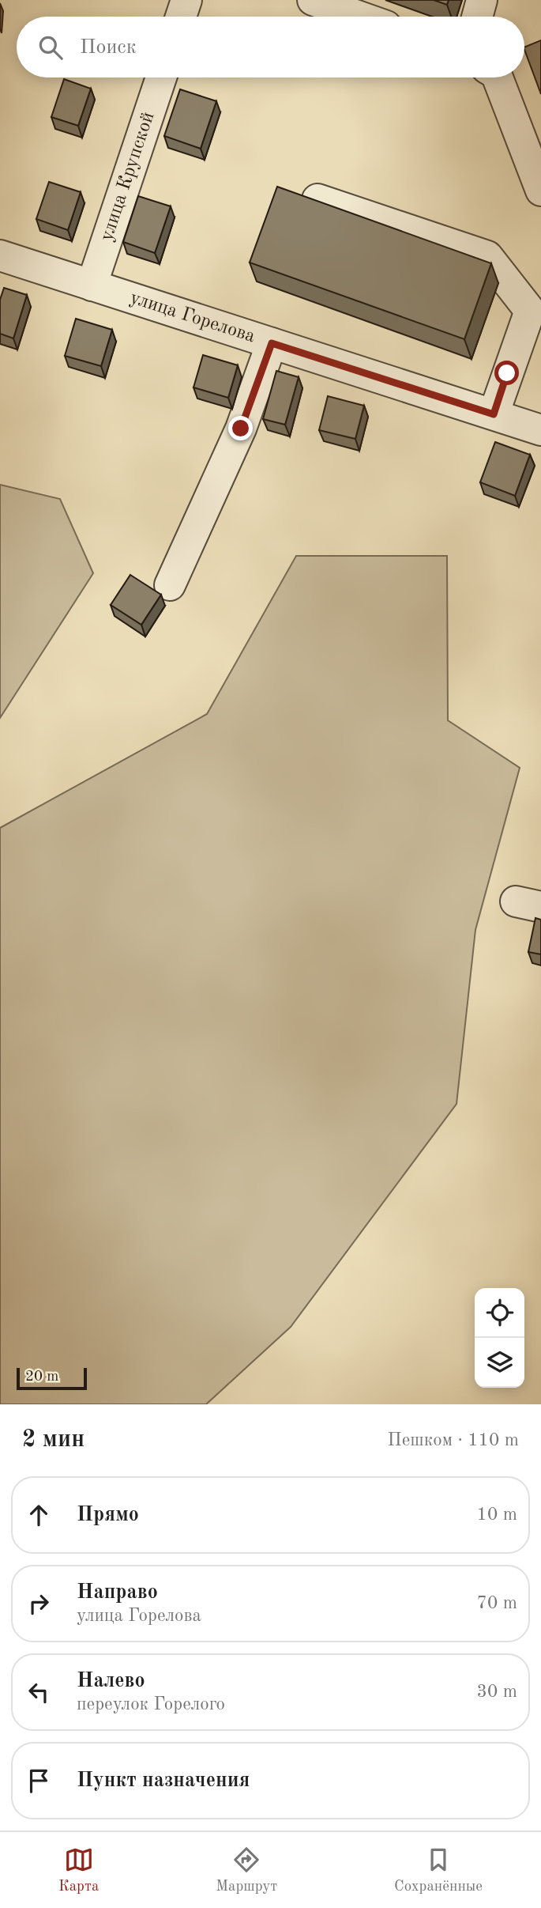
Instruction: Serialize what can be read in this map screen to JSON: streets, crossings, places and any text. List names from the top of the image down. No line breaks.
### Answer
{"streets":{"street":["улица Крупской","улица Горелова"]},"crossings":[["улица Крупской","улица Горелова"]],"scale_bar":"20 m","page":{"search":"Поиск","scale":"20 m","heading":["2 мин","Пешком · 110 m"],"list":[["Прямо","10 m"],["Направо","улица Горелова","70 m"],["Налево","переулок Горелого","30 m"],"Пункт назначения"],"nav":["Карта","Маршрут","Сохранённые"]}}
